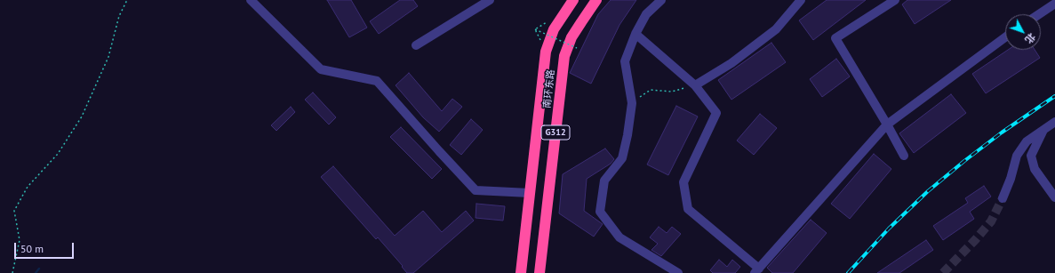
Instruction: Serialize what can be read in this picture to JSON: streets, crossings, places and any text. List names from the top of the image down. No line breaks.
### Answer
{"streets":{"highway":["南环东路","G312"]},"scale_bar":"50 m","north":"bottom right"}
